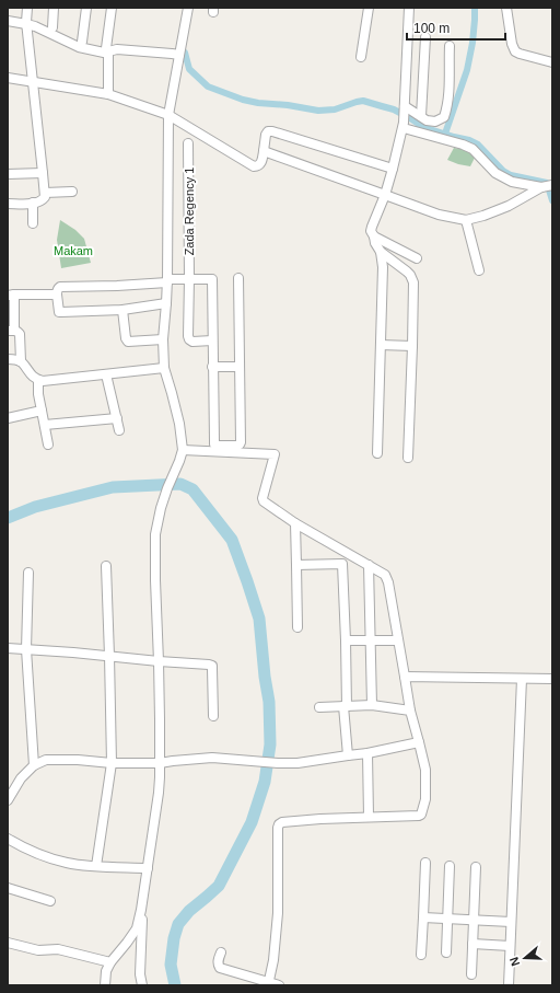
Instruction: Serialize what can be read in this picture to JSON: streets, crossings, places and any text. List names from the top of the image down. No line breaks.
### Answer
{"streets":{"street":["Zada Regency 1"]},"parks":["Makam"],"scale_bar":"100 m","north":"left"}
